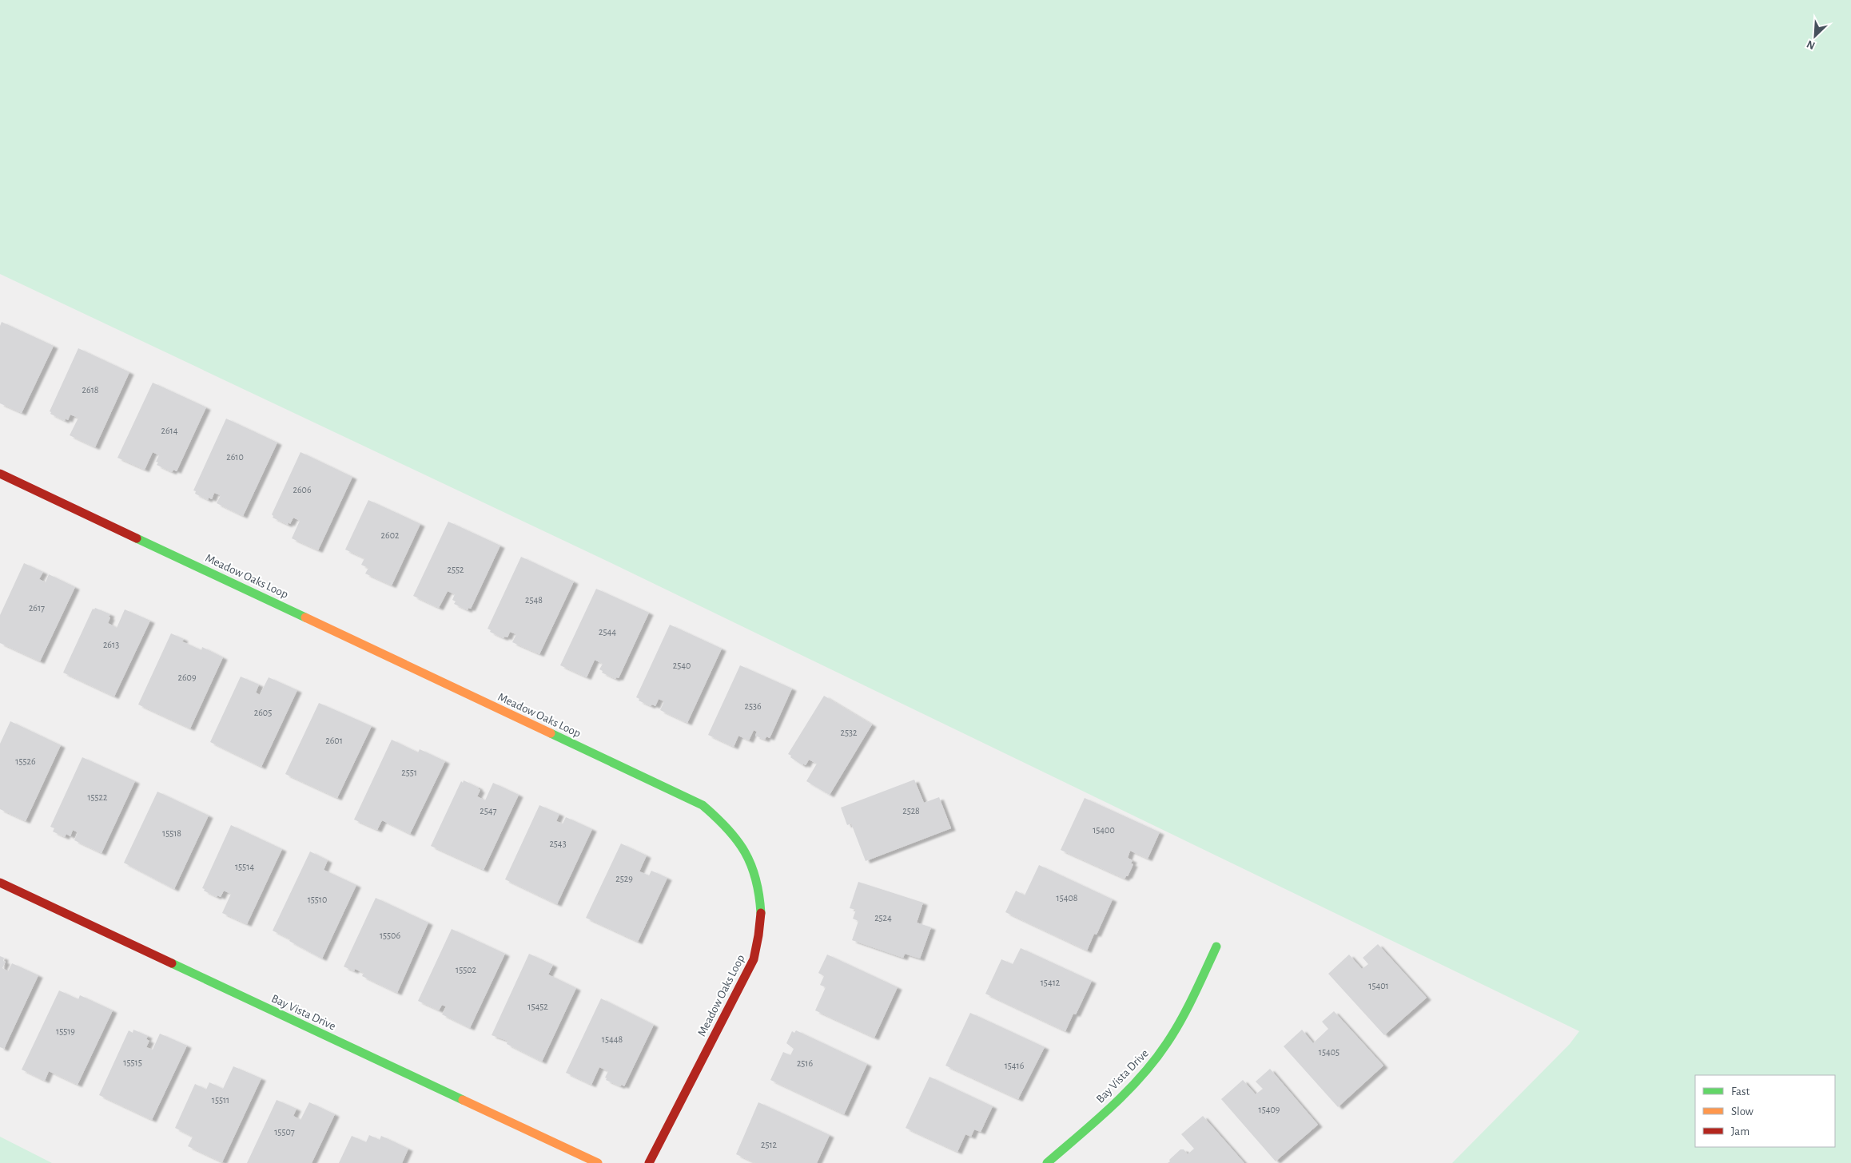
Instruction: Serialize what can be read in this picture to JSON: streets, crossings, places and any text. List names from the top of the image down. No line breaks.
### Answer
{"streets":{"street":["Meadow Oaks Loop","Bay Vista Drive"]},"house_numbers":["2618","2614","2610","2606","2602","2552","2548","2617","2544","2613","2540","2609","2536","2605","2532","2601","15526","2551","15522","2547","2528","15400","15518","2543","15514","2529","15408","15510","2524","15506","15502","15412","15401","15452","15519","15448","15405","15515","2516","15416","15511","15409","15507","2512"],"legend":["Fast","Slow","Jam"],"north":"bottom left"}
